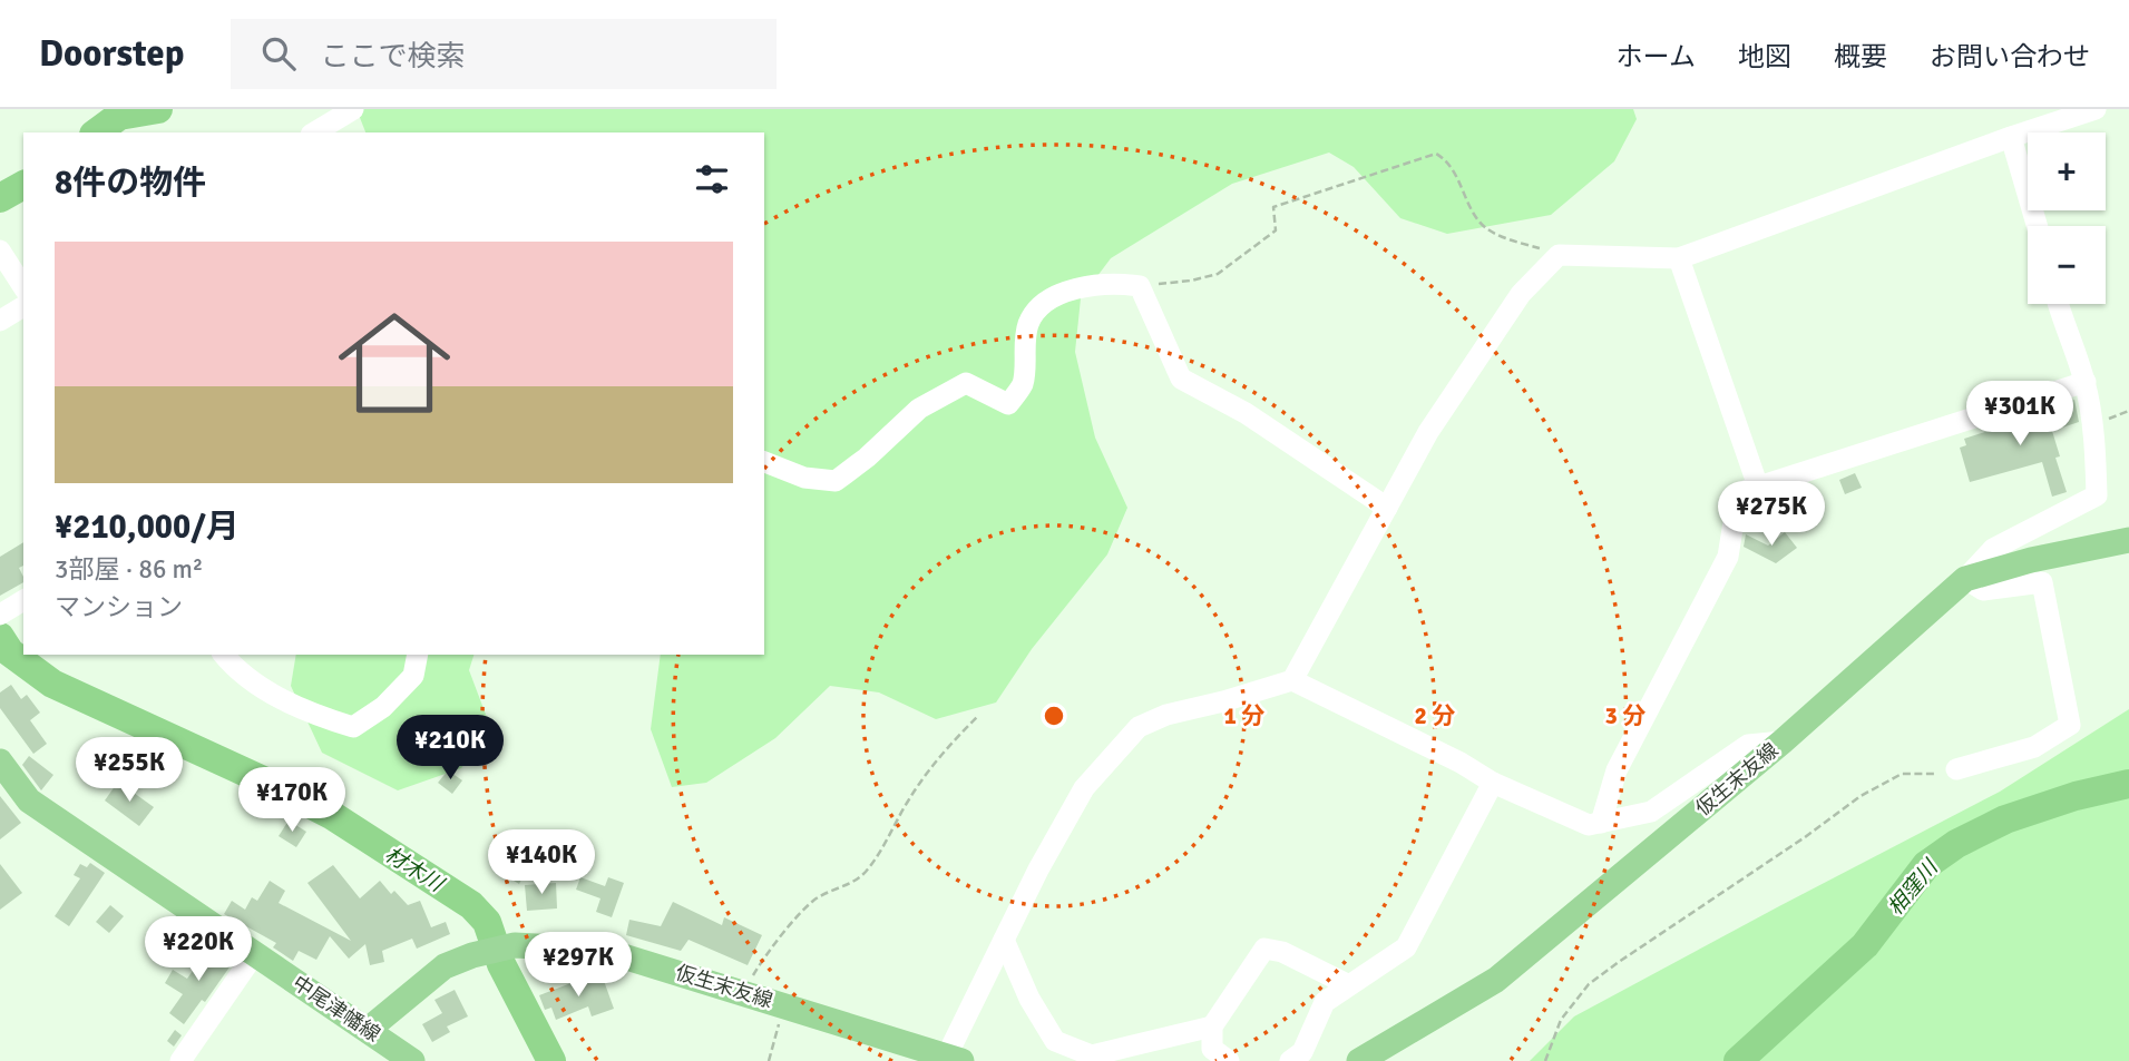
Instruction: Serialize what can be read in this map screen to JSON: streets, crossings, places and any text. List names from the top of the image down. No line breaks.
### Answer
{"streets":{"main road":["仮生末友線","中尾津幡線"]},"crossings":[["仮生末友線","中尾津幡線"]],"water":["材木川","相窪川"],"page":{"header":"Doorstep","search":"ここで検索","nav":["ホーム","地図","概要","お問い合わせ"],"map_buttons":["+","−"],"heading":"8件の物件","list":[{"name":"¥210,000/月","note":"3部屋 · 86 m² · マンション"}],"price":["¥301K","¥275K","¥210K","¥255K","¥170K","¥140K","¥220K","¥297K"]},"rings":["1 分","2 分","3 分"]}
